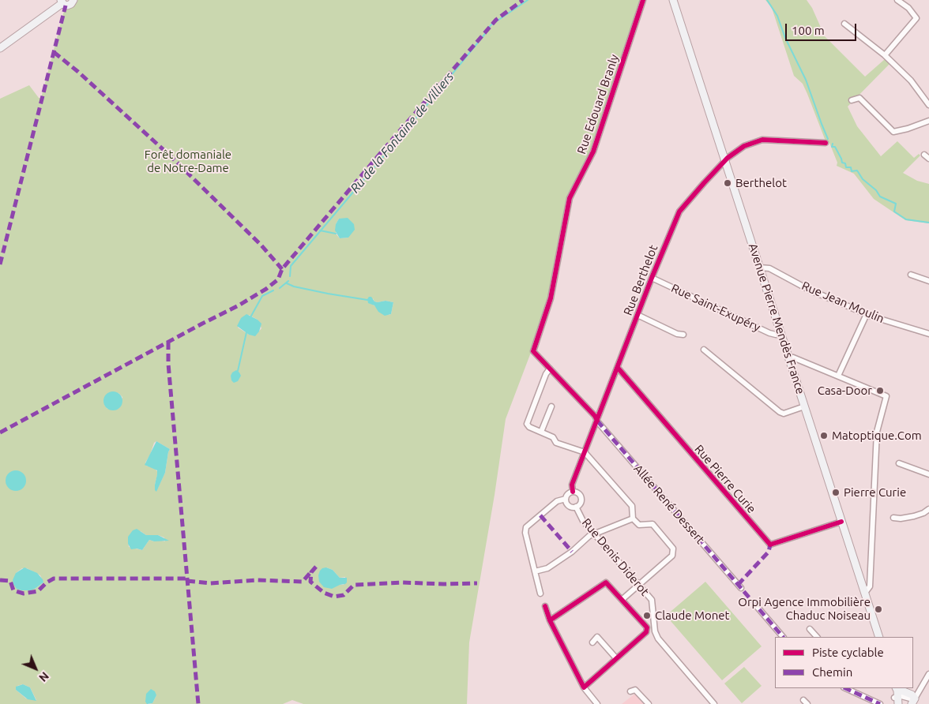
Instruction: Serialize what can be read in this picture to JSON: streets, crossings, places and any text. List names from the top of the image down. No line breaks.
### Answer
{"streets":{"main road":["Avenue Pierre Mendès France"],"street":["Rue Edouard Branly","Rue Berthelot","Rue Jean Moulin","Rue Saint-Exupéry","Rue Pierre Curie","Allée René Dessert","Rue Denis Diderot"]},"crossings":[["Rue Edouard Branly","Allée René Dessert"],["Rue Berthelot","Rue Saint-Exupéry"],["Rue Berthelot","Avenue Pierre Mendès France"],["Rue Berthelot","Rue Pierre Curie"],["Rue Berthelot","Allée René Dessert"],["Rue Jean Moulin","Avenue Pierre Mendès France"],["Rue Saint-Exupéry","Avenue Pierre Mendès France"],["Avenue Pierre Mendès France","Rue Pierre Curie"]],"water":["Ru de la Fontaine de Villiers"],"parks":["Forêt domaniale de Notre-Dame"],"places":["Berthelot","Casa-Door","Matoptique.Com","Pierre Curie","Orpi Agence Immobilière Chaduc Noiseau","Claude Monet"],"legend":["Piste cyclable","Chemin"],"scale_bar":"100 m","north":"bottom right"}
